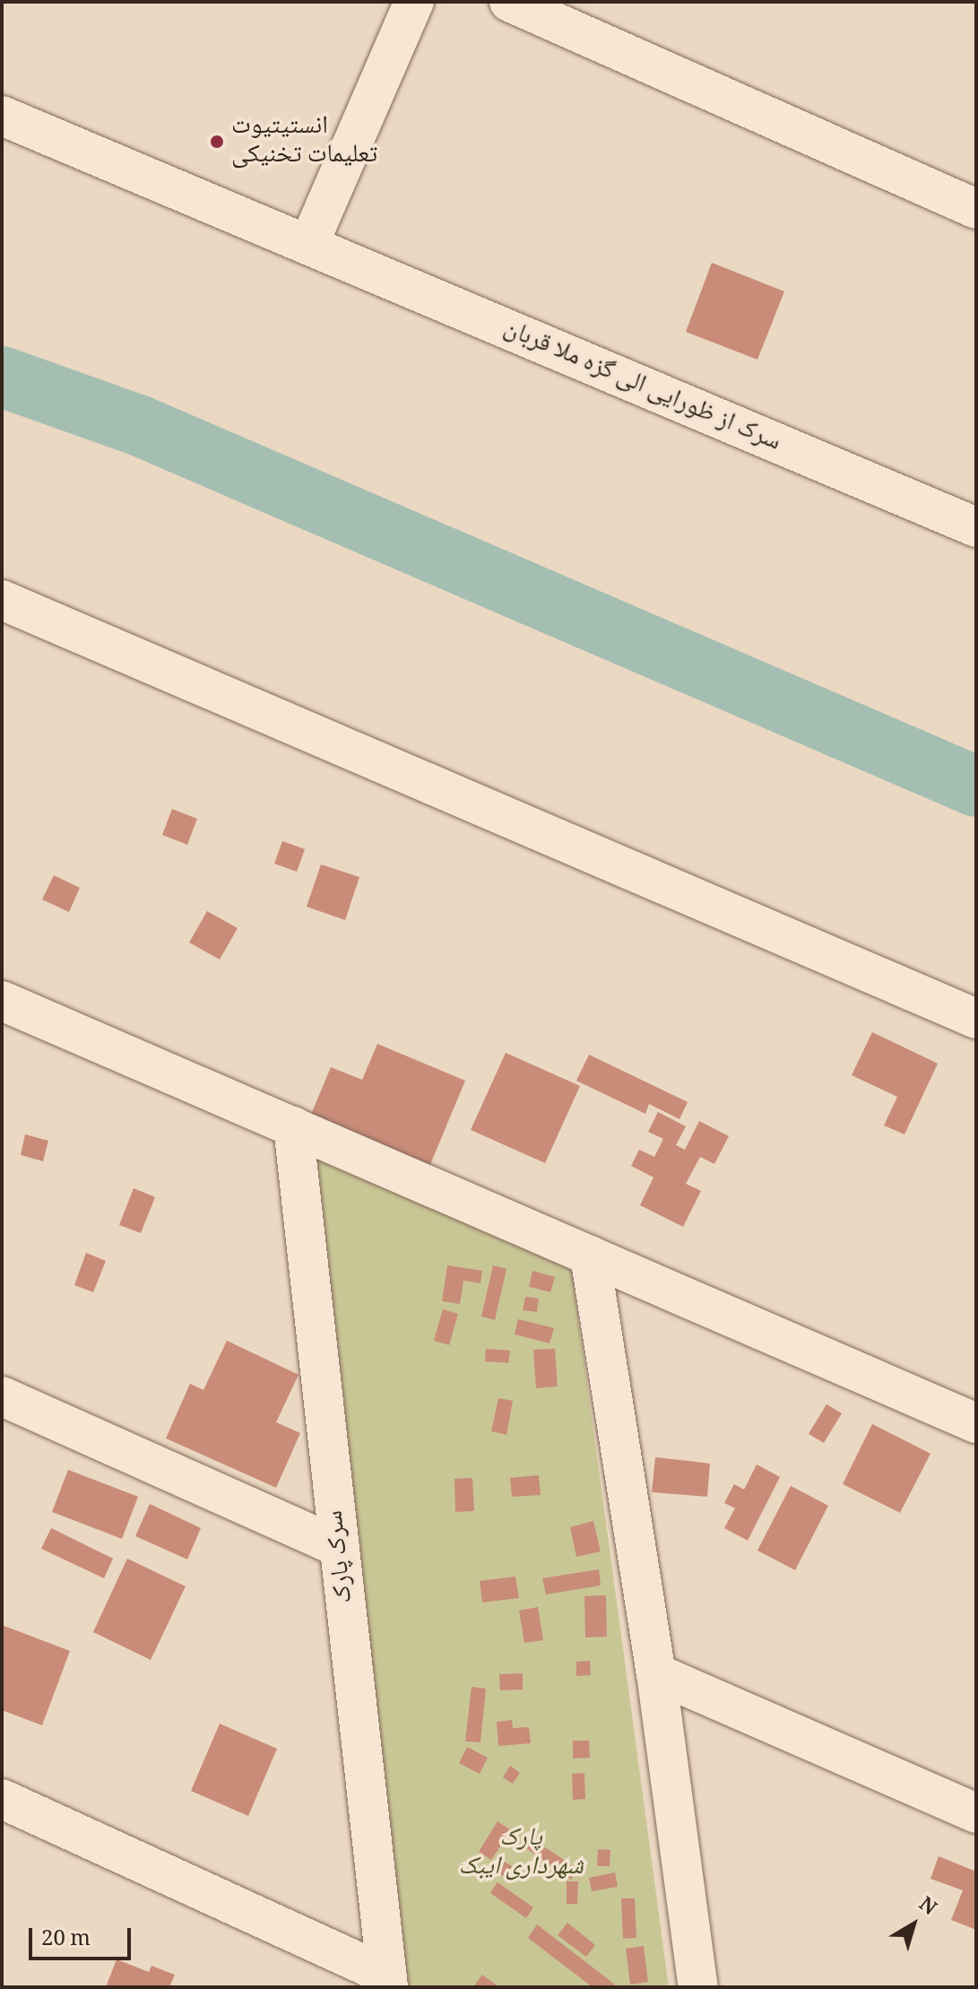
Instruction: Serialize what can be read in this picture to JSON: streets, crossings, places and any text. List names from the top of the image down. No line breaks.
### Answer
{"streets":{"street":["سرک از ظورایی الی گزه ملا قربان","سرک پارک"]},"parks":["پارک شهرداری ایبک"],"places":["انستیتیوت تعلیمات تخنیکی"],"scale_bar":"20 m","north":"top right"}
